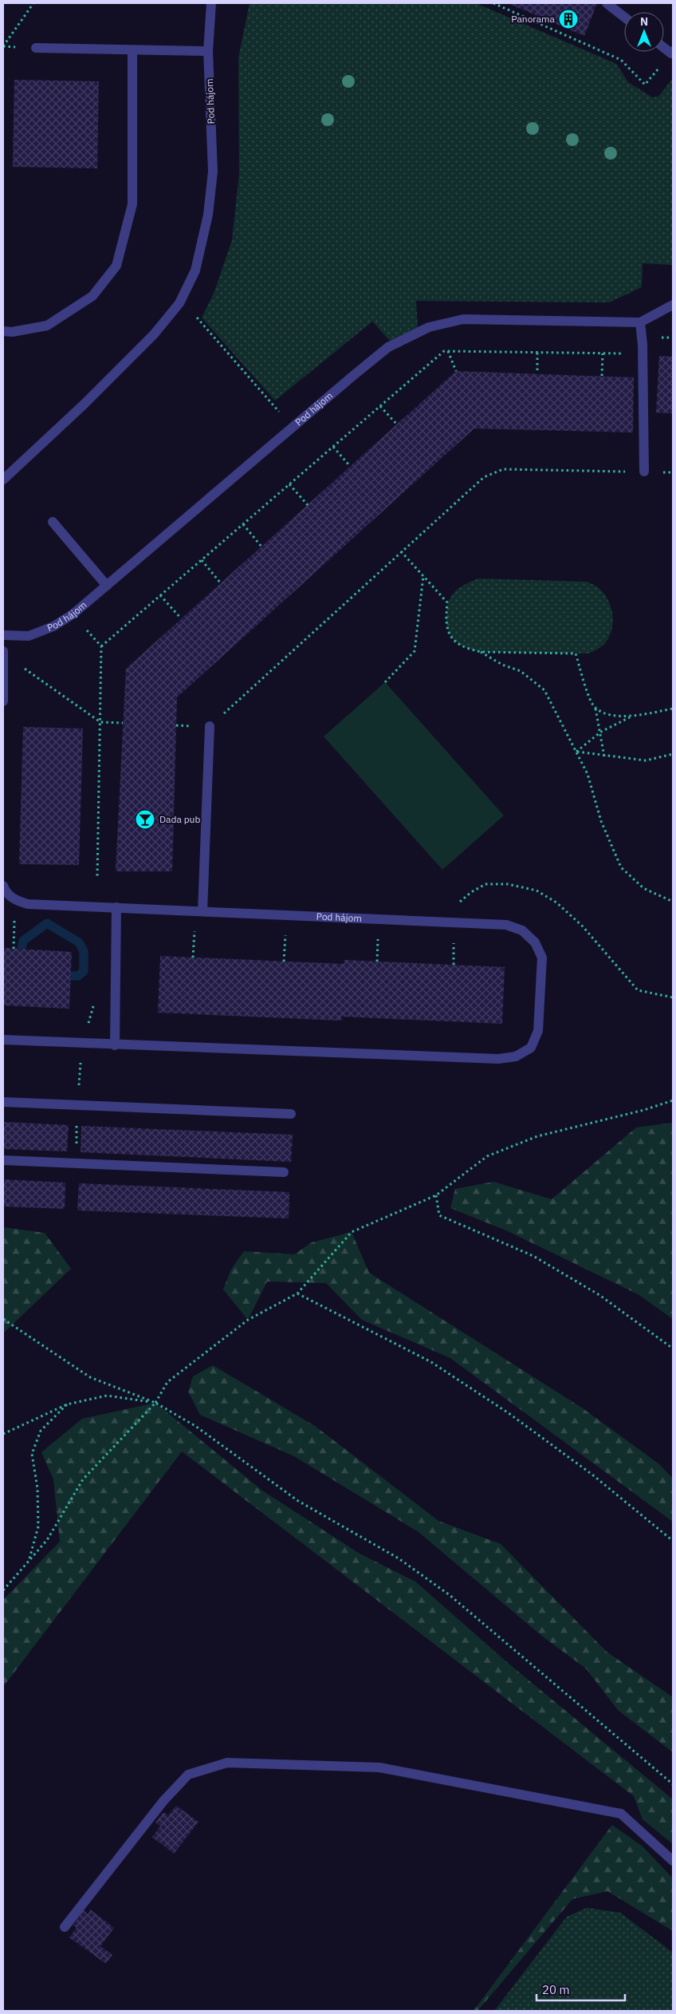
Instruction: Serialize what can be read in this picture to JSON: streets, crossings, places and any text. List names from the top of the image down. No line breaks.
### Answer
{"streets":{"street":["Pod hájom"]},"places":{"building":["Panorama"],"bar":["Dada pub"]},"scale_bar":"20 m","north":"top"}
